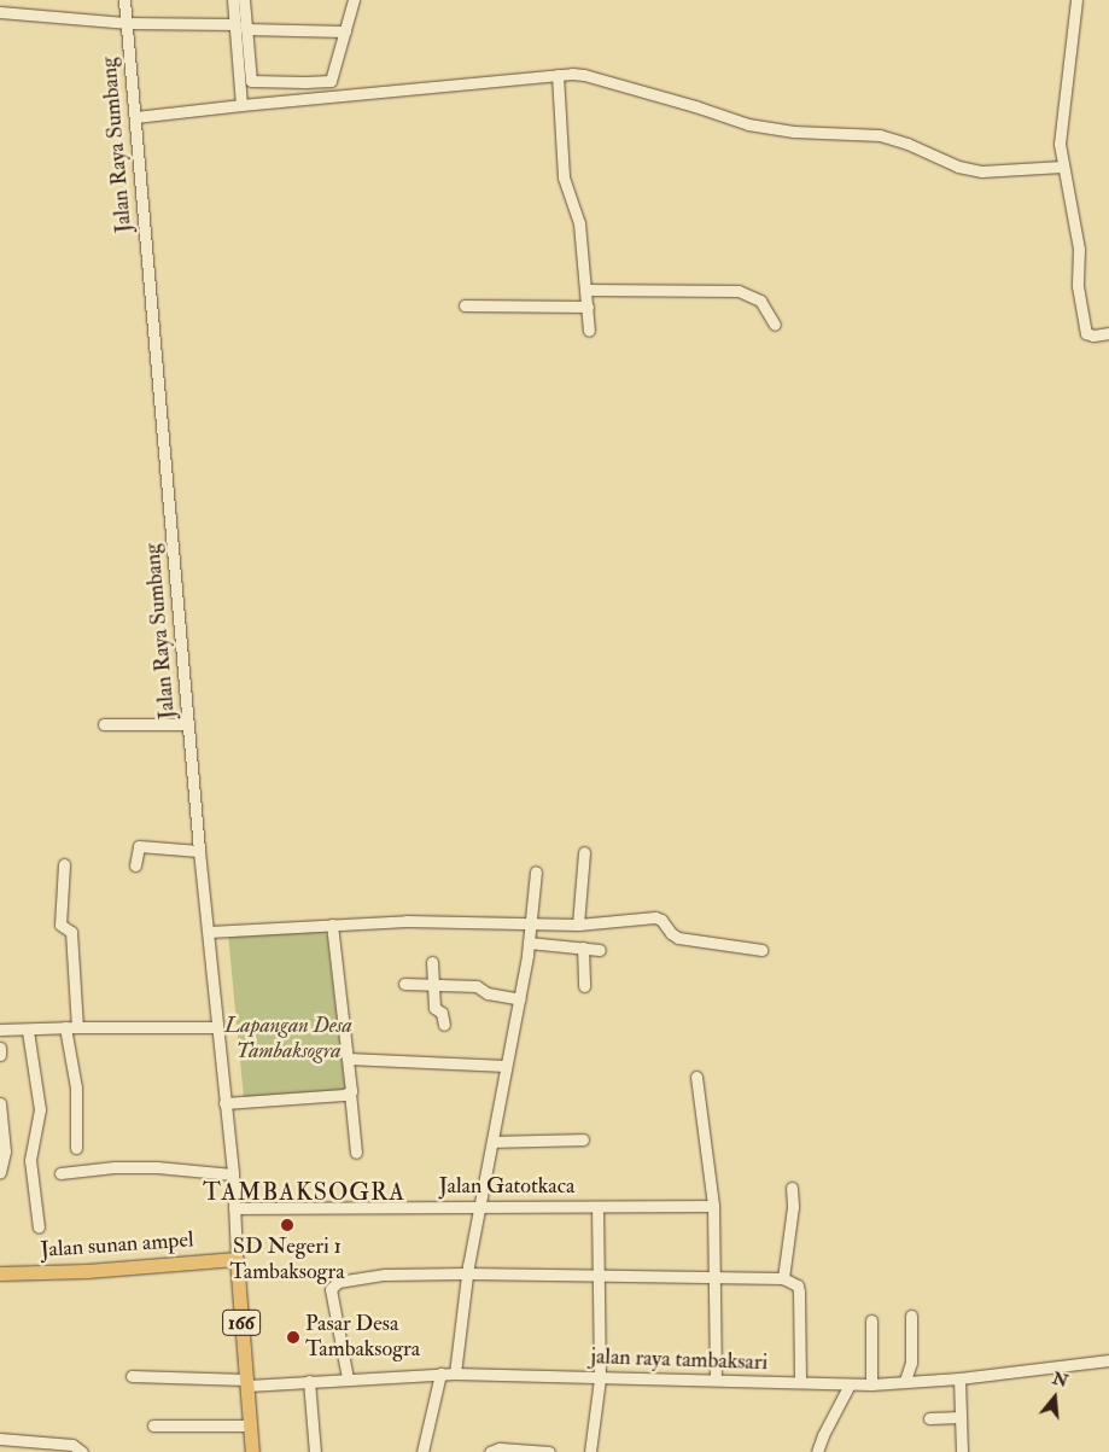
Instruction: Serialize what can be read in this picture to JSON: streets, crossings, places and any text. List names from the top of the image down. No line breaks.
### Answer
{"streets":{"main road":["Jalan sunan ampel","166"],"street":["Jalan Raya Sumbang","Jalan Gatotkaca","jalan raya tambaksari"]},"crossings":[["Jalan Raya Sumbang","Jalan Gatotkaca"],["Jalan Raya Sumbang","Jalan sunan ampel"],["Jalan Raya Sumbang","166"],["Jalan sunan ampel","166"],["166","jalan raya tambaksari"]],"districts":["TAMBAKSOGRA"],"parks":["Lapangan Desa Tambaksogra"],"places":["SD Negeri 1 Tambaksogra","Pasar Desa Tambaksogra"],"north":"top"}
